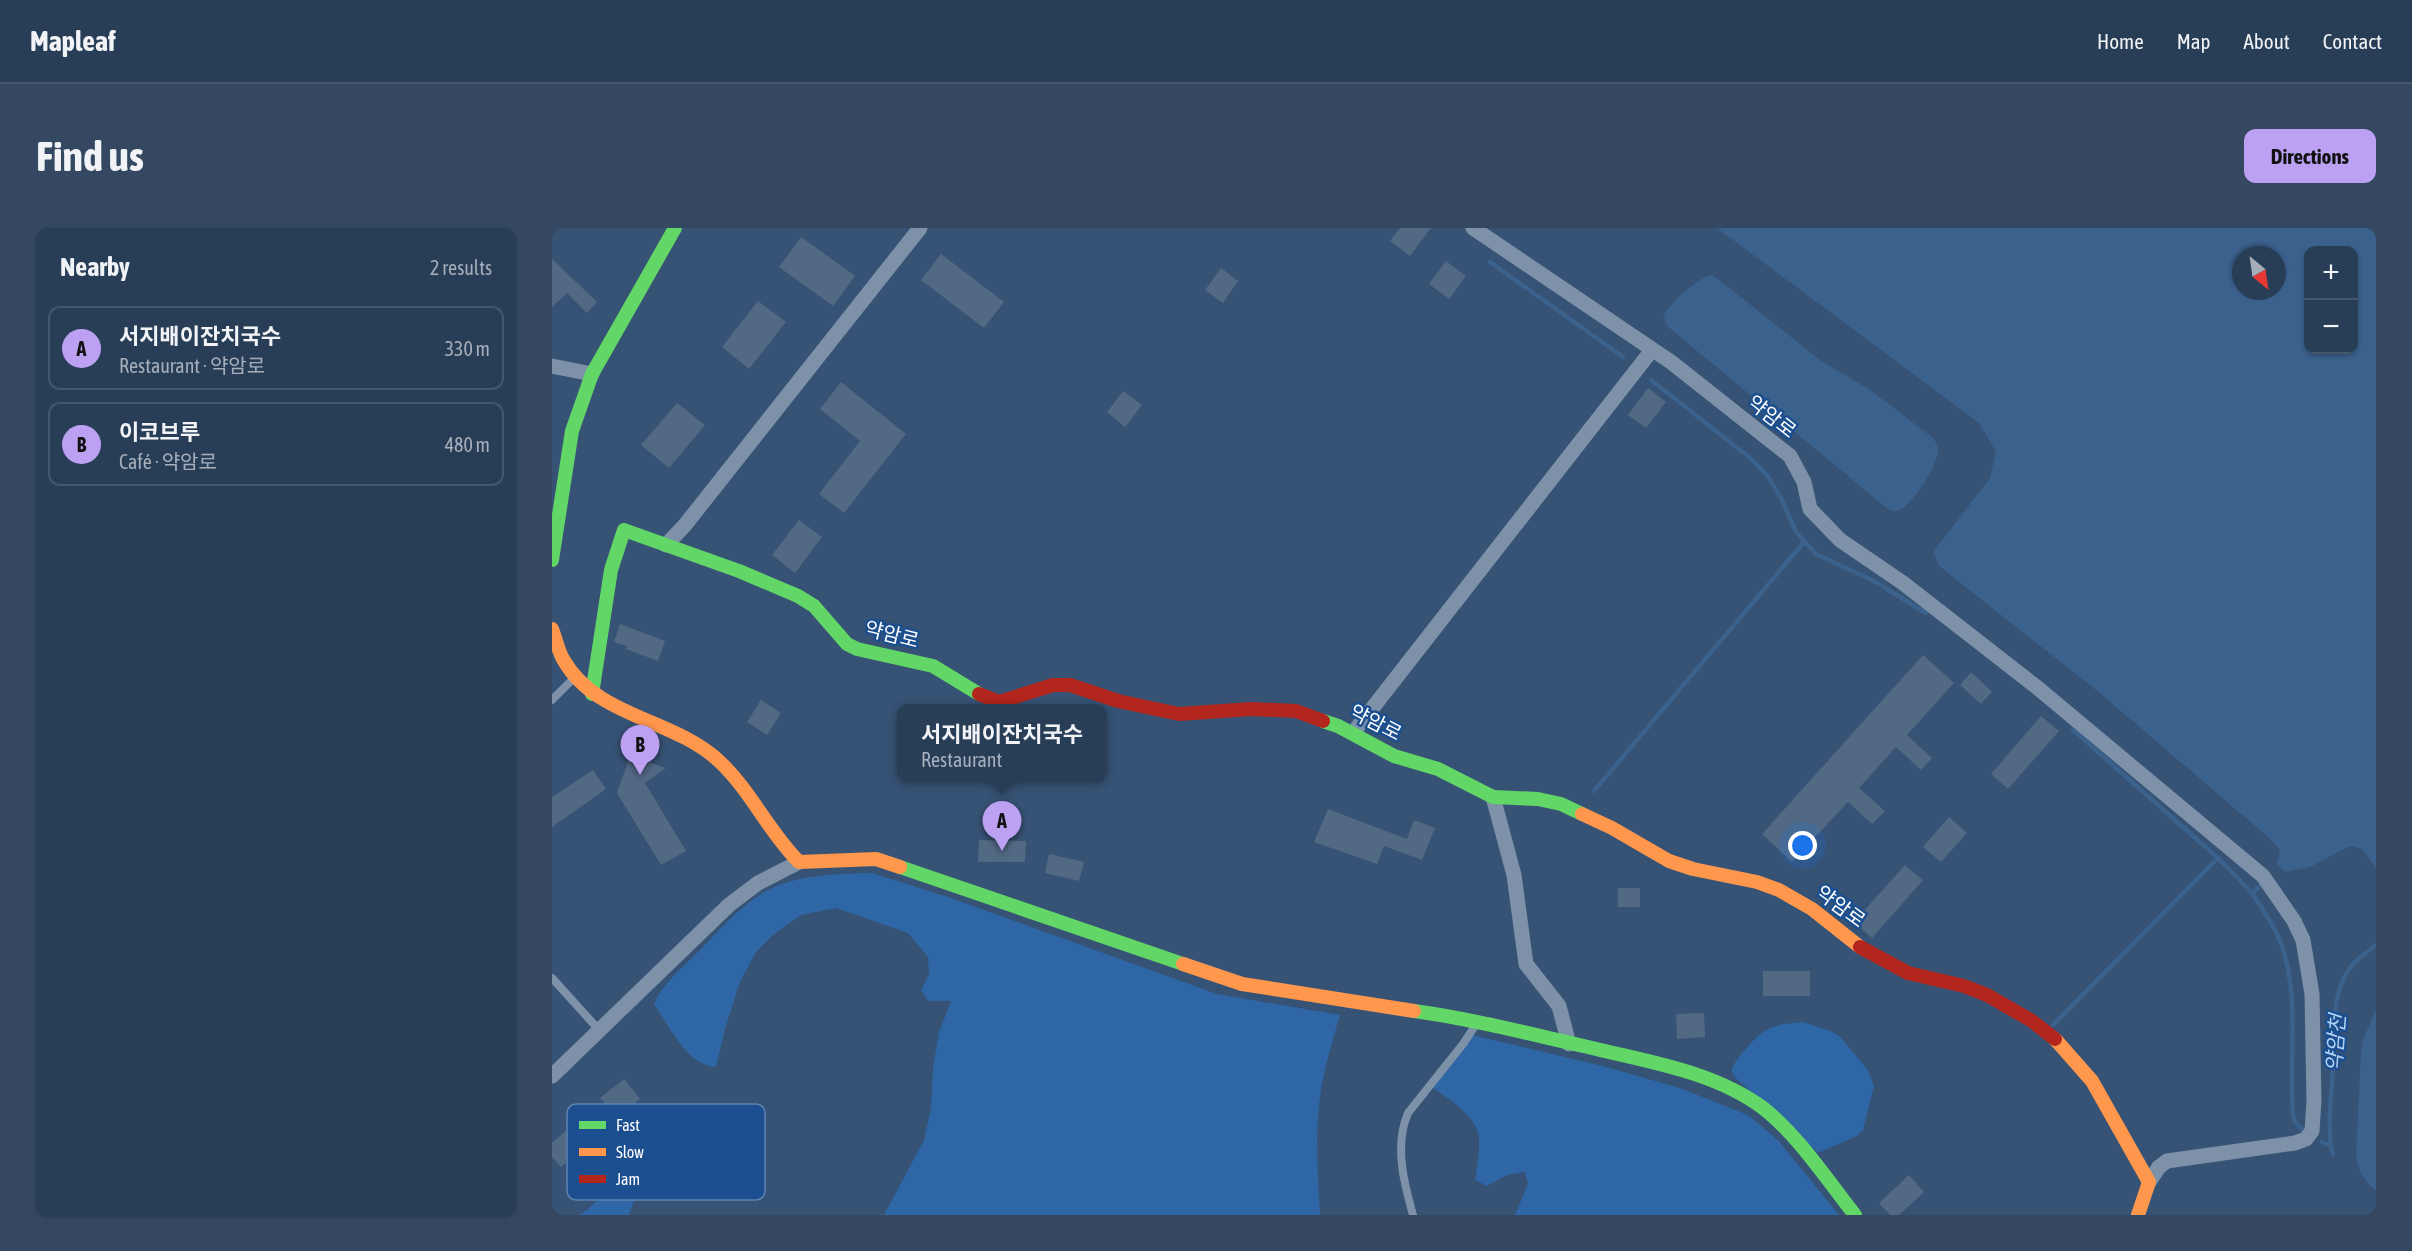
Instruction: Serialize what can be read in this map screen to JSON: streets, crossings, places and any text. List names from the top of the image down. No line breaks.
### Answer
{"streets":{"street":["약암로"]},"water":["약암천"],"legend":["Fast","Slow","Jam"],"north":"bottom right","page":{"header":"Mapleaf","nav":["Home","Map","About","Contact"],"buttons":"Directions","title":"Find us","heading":["Nearby","2 results"],"map_buttons":["+","−"],"list":[{"mark":"A","name":"서지배이잔치국수","note":"Restaurant · 약암로","value":"330 m"},{"mark":"B","name":"이코브루","note":"Café · 약암로","value":"480 m"}],"popup":["서지배이잔치국수","Restaurant"],"pins":["B","A"]}}
